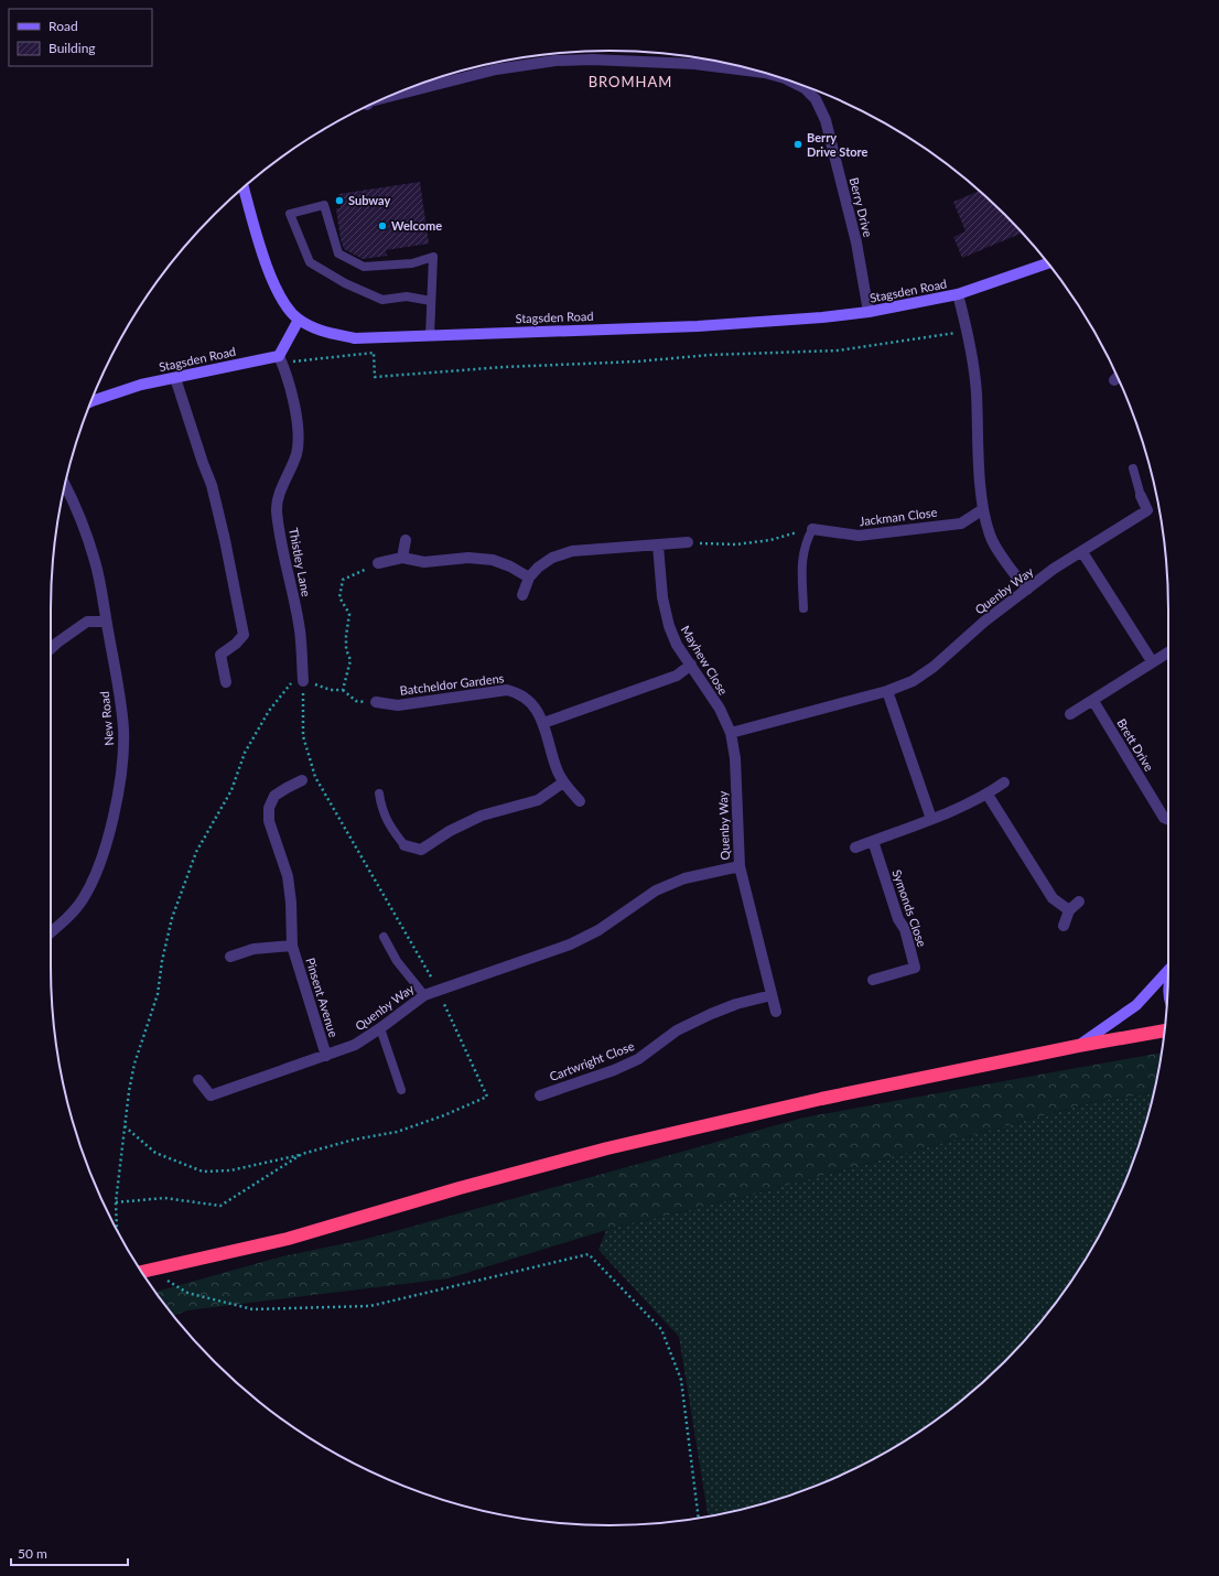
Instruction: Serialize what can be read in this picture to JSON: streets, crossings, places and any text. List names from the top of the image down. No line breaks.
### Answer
{"streets":{"street":["Berry Drive","Stagsden Road","Jackman Close","Thistley Lane","Quenby Way","Mayhew Close","Batcheldor Gardens","New Road","Brett Drive","Symonds Close","Pinsent Avenue","Cartwright Close"]},"crossings":[["Berry Drive","Stagsden Road"],["Stagsden Road","Thistley Lane"],["Quenby Way","Mayhew Close"],["Quenby Way","Pinsent Avenue"]],"districts":["BROMHAM"],"places":["Berry Drive Store","Subway","Welcome"],"legend":["Road","Building"],"scale_bar":"50 m"}
